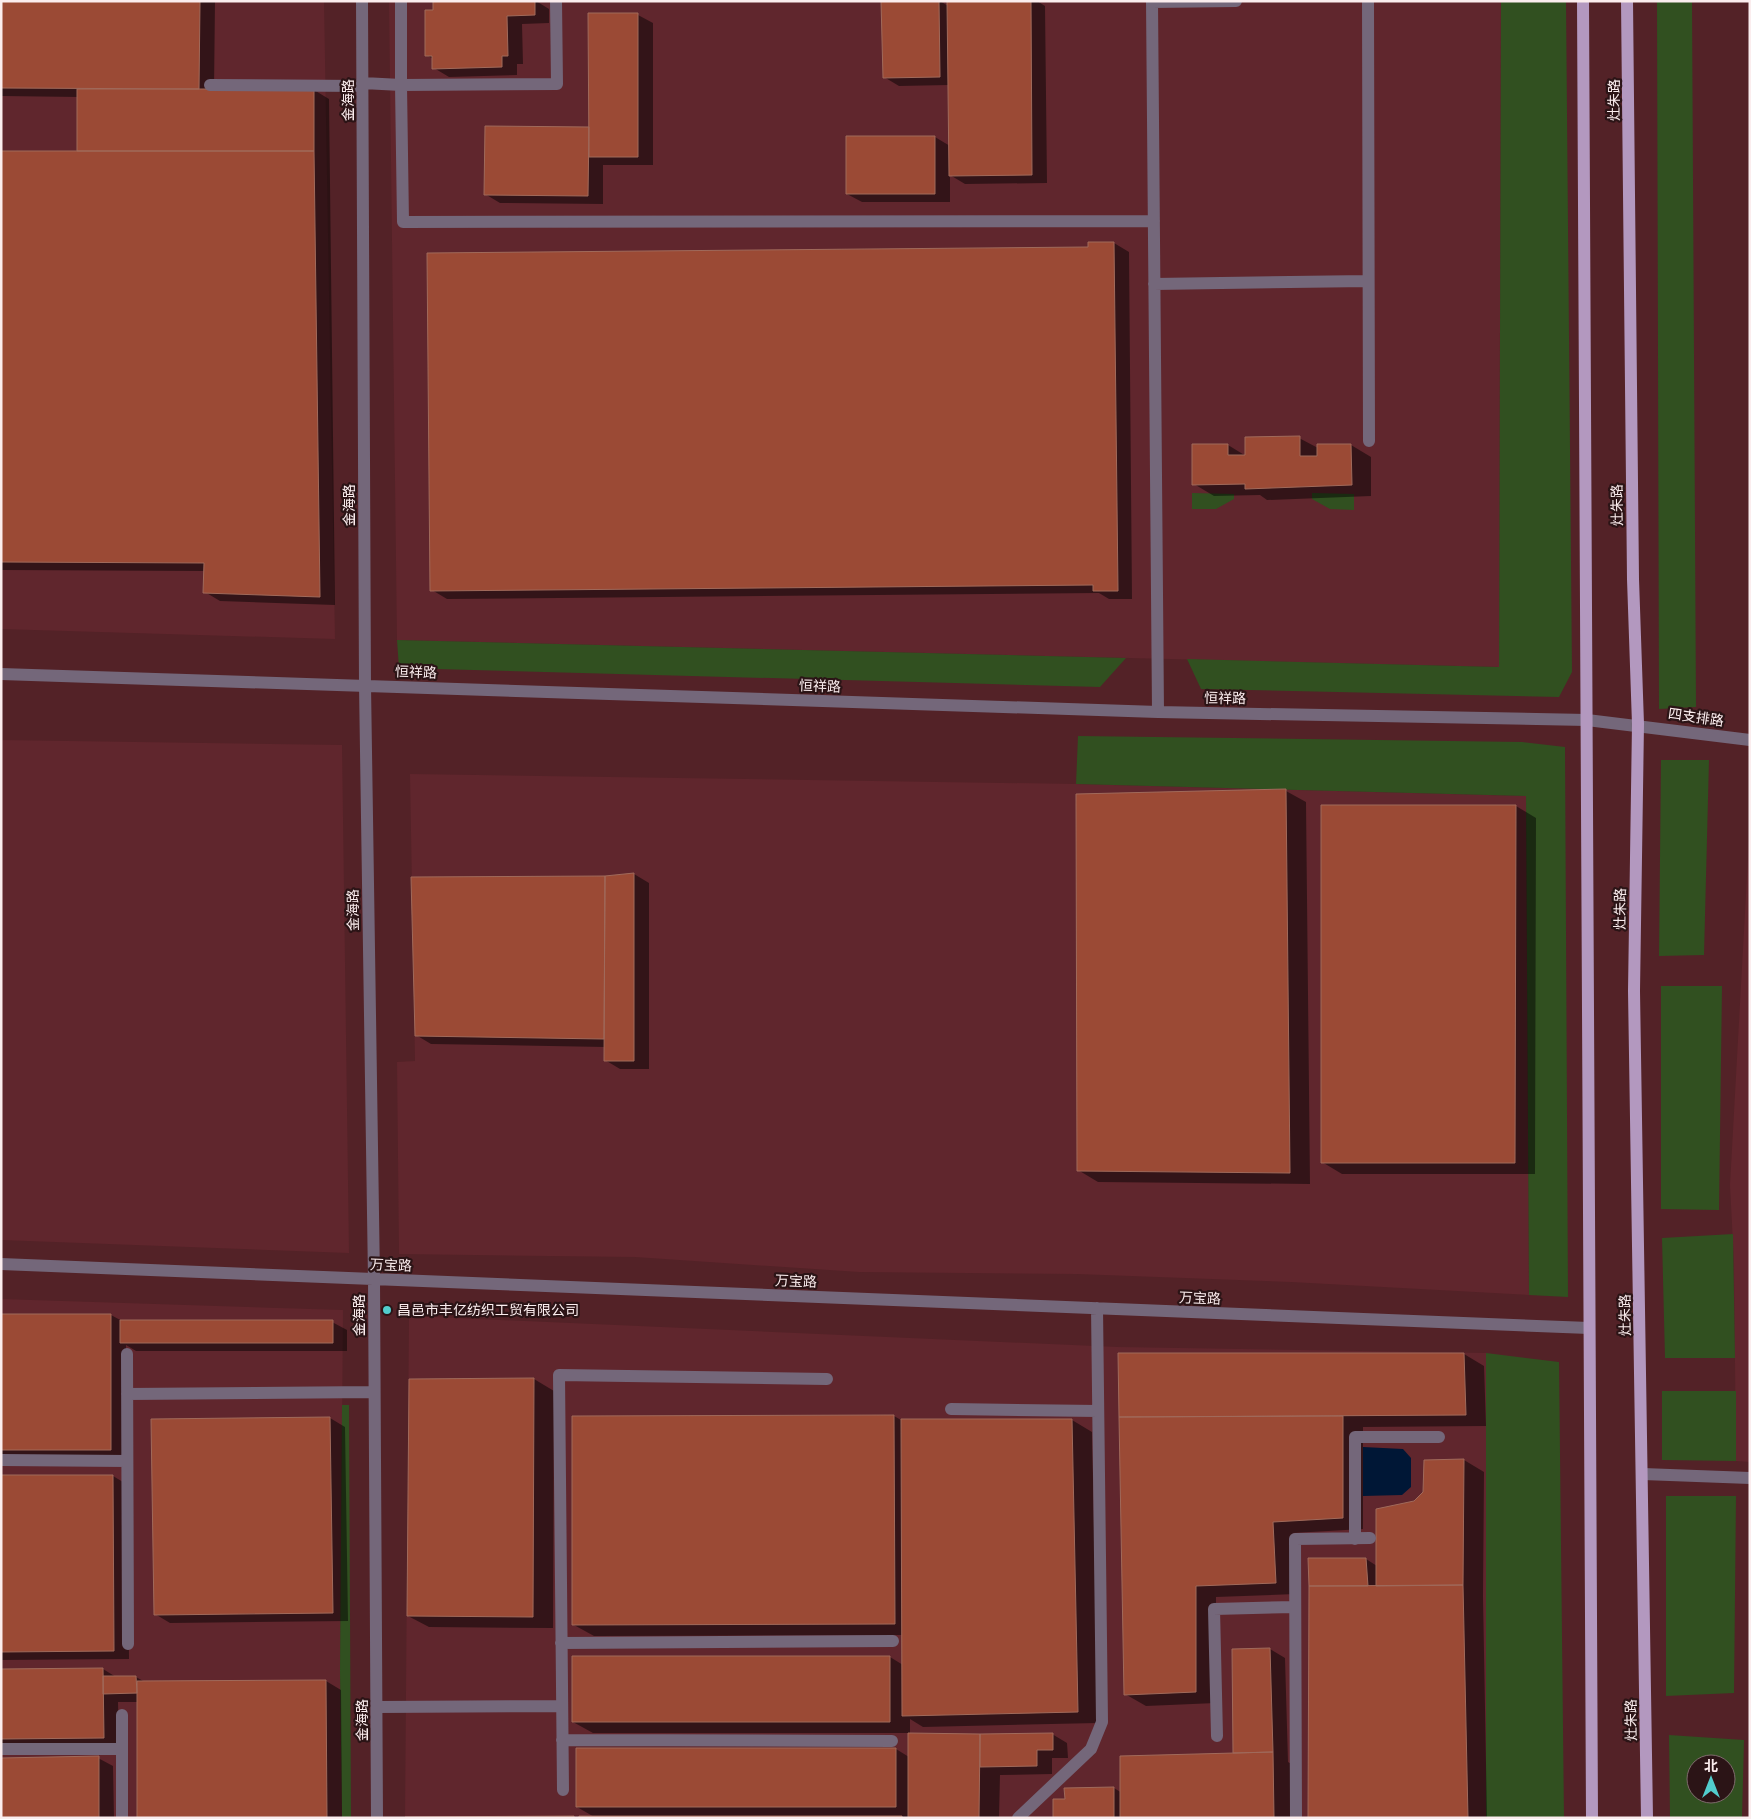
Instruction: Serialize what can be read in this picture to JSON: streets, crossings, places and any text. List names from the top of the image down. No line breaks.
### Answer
{"streets":{"main road":["灶朱路"],"street":["金海路","恒祥路","四支排路","万宝路"]},"crossings":[["金海路","恒祥路"],["金海路","万宝路"],["灶朱路","恒祥路"],["灶朱路","四支排路"],["恒祥路","四支排路"]],"places":["昌邑市丰亿纺织工贸有限公司"],"north":"top"}
